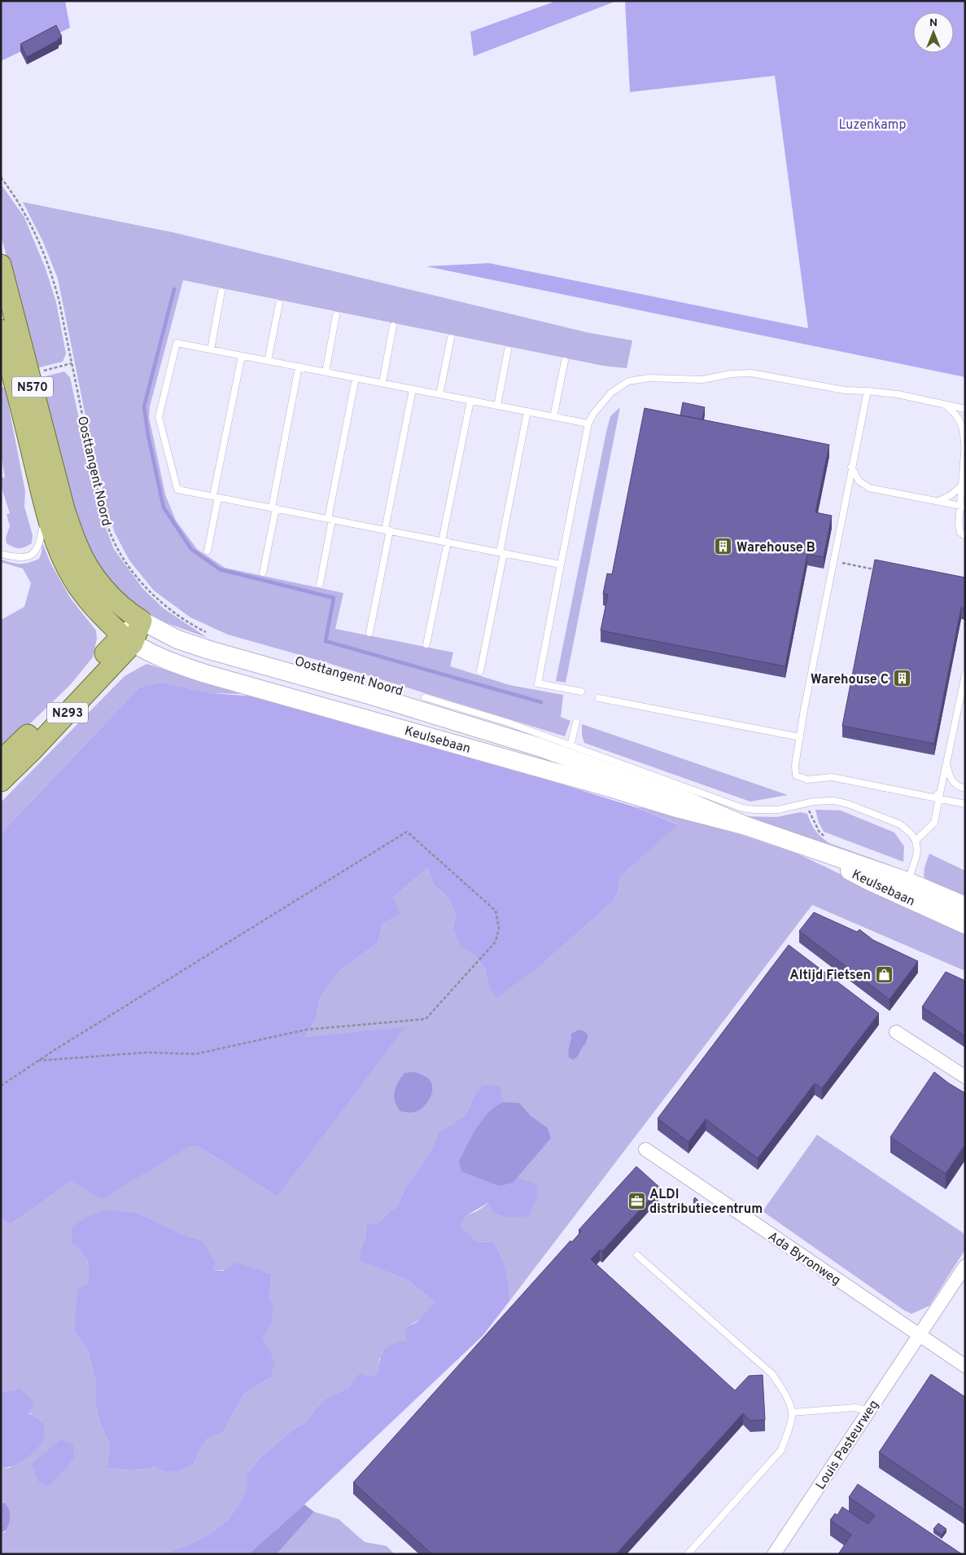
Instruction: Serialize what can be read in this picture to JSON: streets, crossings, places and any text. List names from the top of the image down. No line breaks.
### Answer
{"streets":{"main road":["N570","N293","Keulsebaan"],"street":["Ada Byronweg","Louis Pasteurweg"],"path":["Oosttangent Noord"]},"crossings":[["N570","N293"],["N570","Keulsebaan"],["N293","Keulsebaan"],["Ada Byronweg","Louis Pasteurweg"]],"parks":["Luzenkamp"],"places":{"building":["Warehouse B","Warehouse C"],"shop":["Altijd Fietsen"],"office":["ALDI distributiecentrum"]},"north":"top"}
